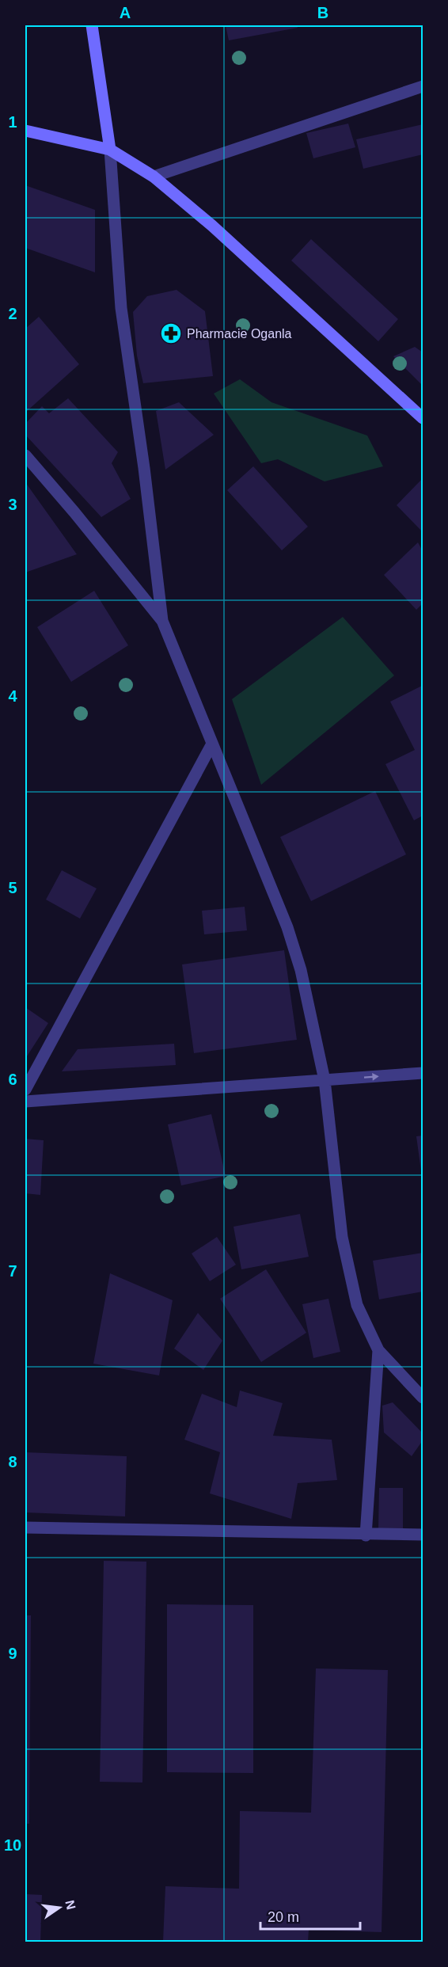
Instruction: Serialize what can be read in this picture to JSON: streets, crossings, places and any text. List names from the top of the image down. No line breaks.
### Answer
{"places":{"pharmacy":["Pharmacie Oganla"]},"scale_bar":"20 m","north":"right","grid":{"columns":["A","B"],"rows":["1","2","3","4","5","6","7","8","9","10"]}}
